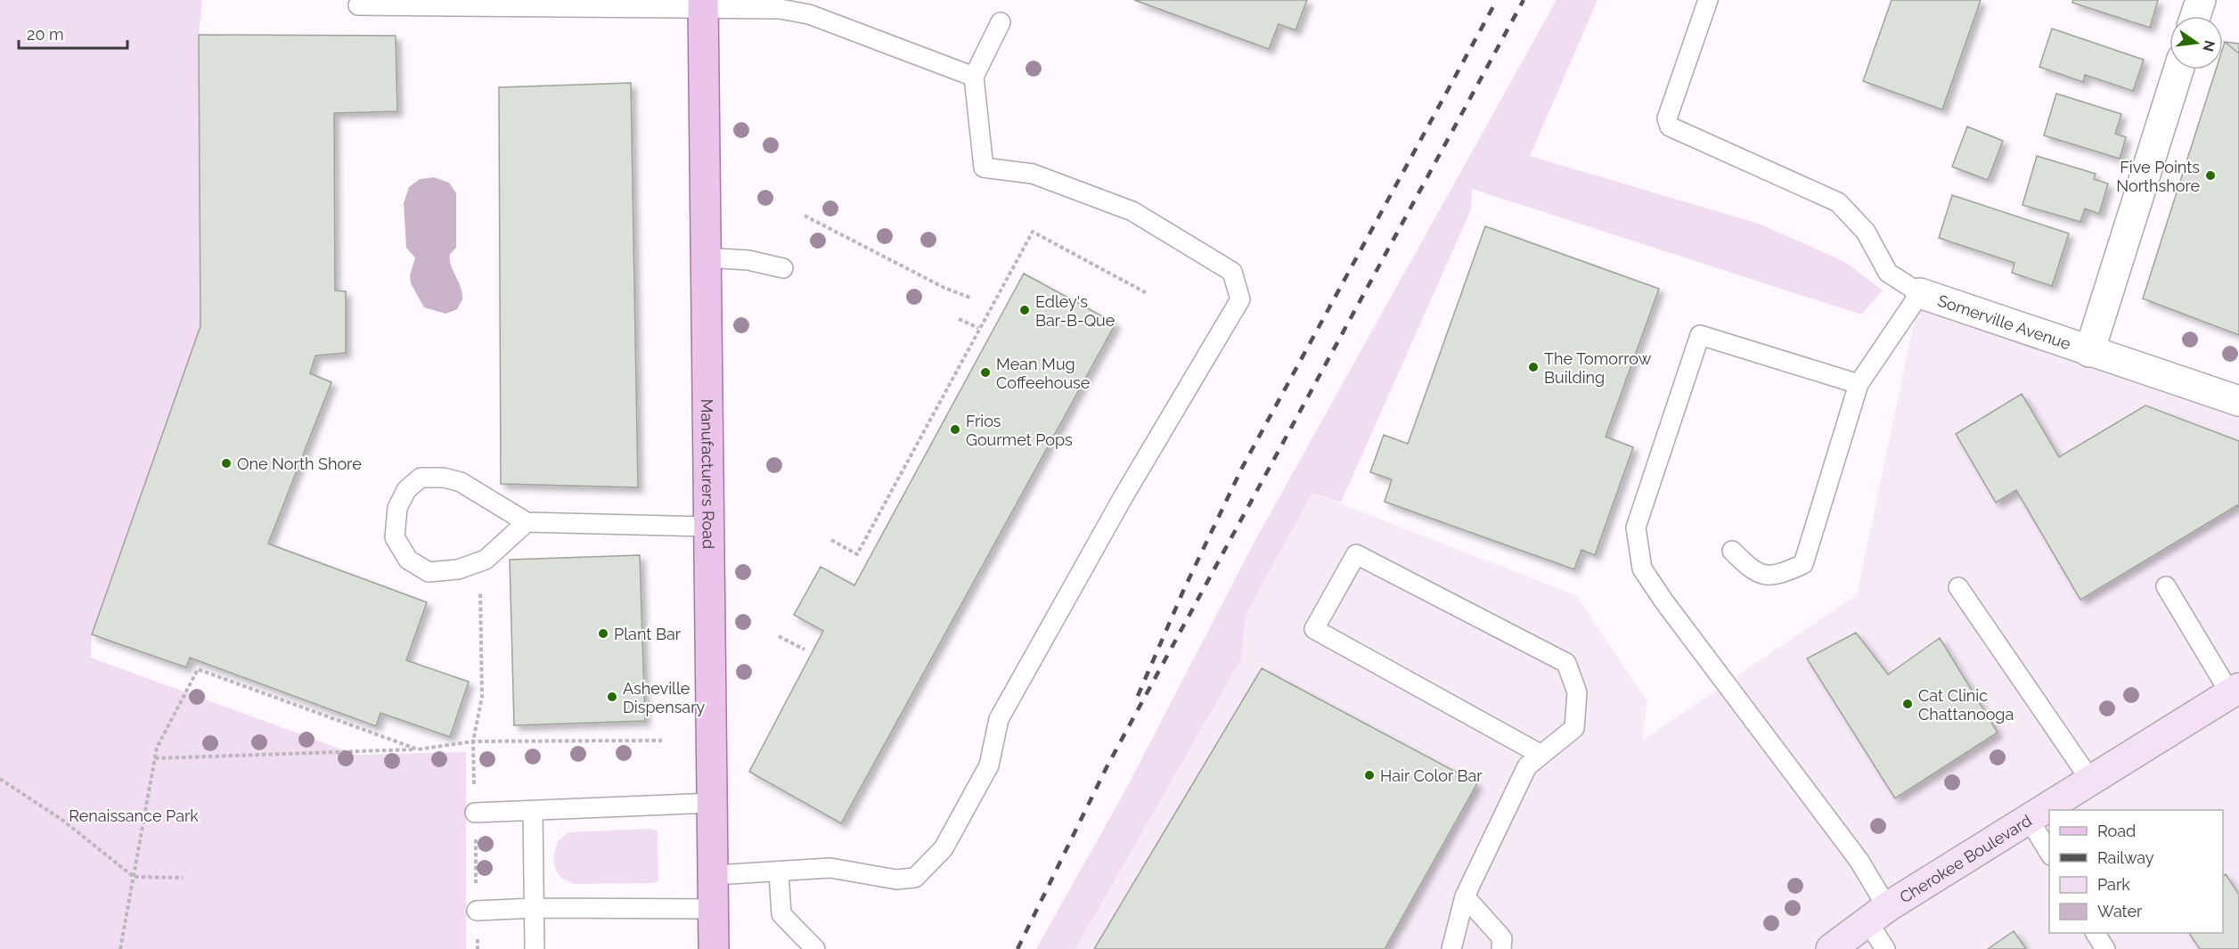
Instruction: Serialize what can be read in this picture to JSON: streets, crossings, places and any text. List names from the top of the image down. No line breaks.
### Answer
{"streets":{"main road":["Manufacturers Road","Cherokee Boulevard"],"street":["Somerville Avenue"]},"parks":["Renaissance Park"],"places":["Five Points Northshore","Edley's Bar-B-Que","The Tomorrow Building","Mean Mug Coffeehouse","Frios Gourmet Pops","One North Shore","Plant Bar","Asheville Dispensary","Cat Clinic Chattanooga","Hair Color Bar"],"legend":["Road","Railway","Park","Water"],"scale_bar":"20 m","north":"right"}
